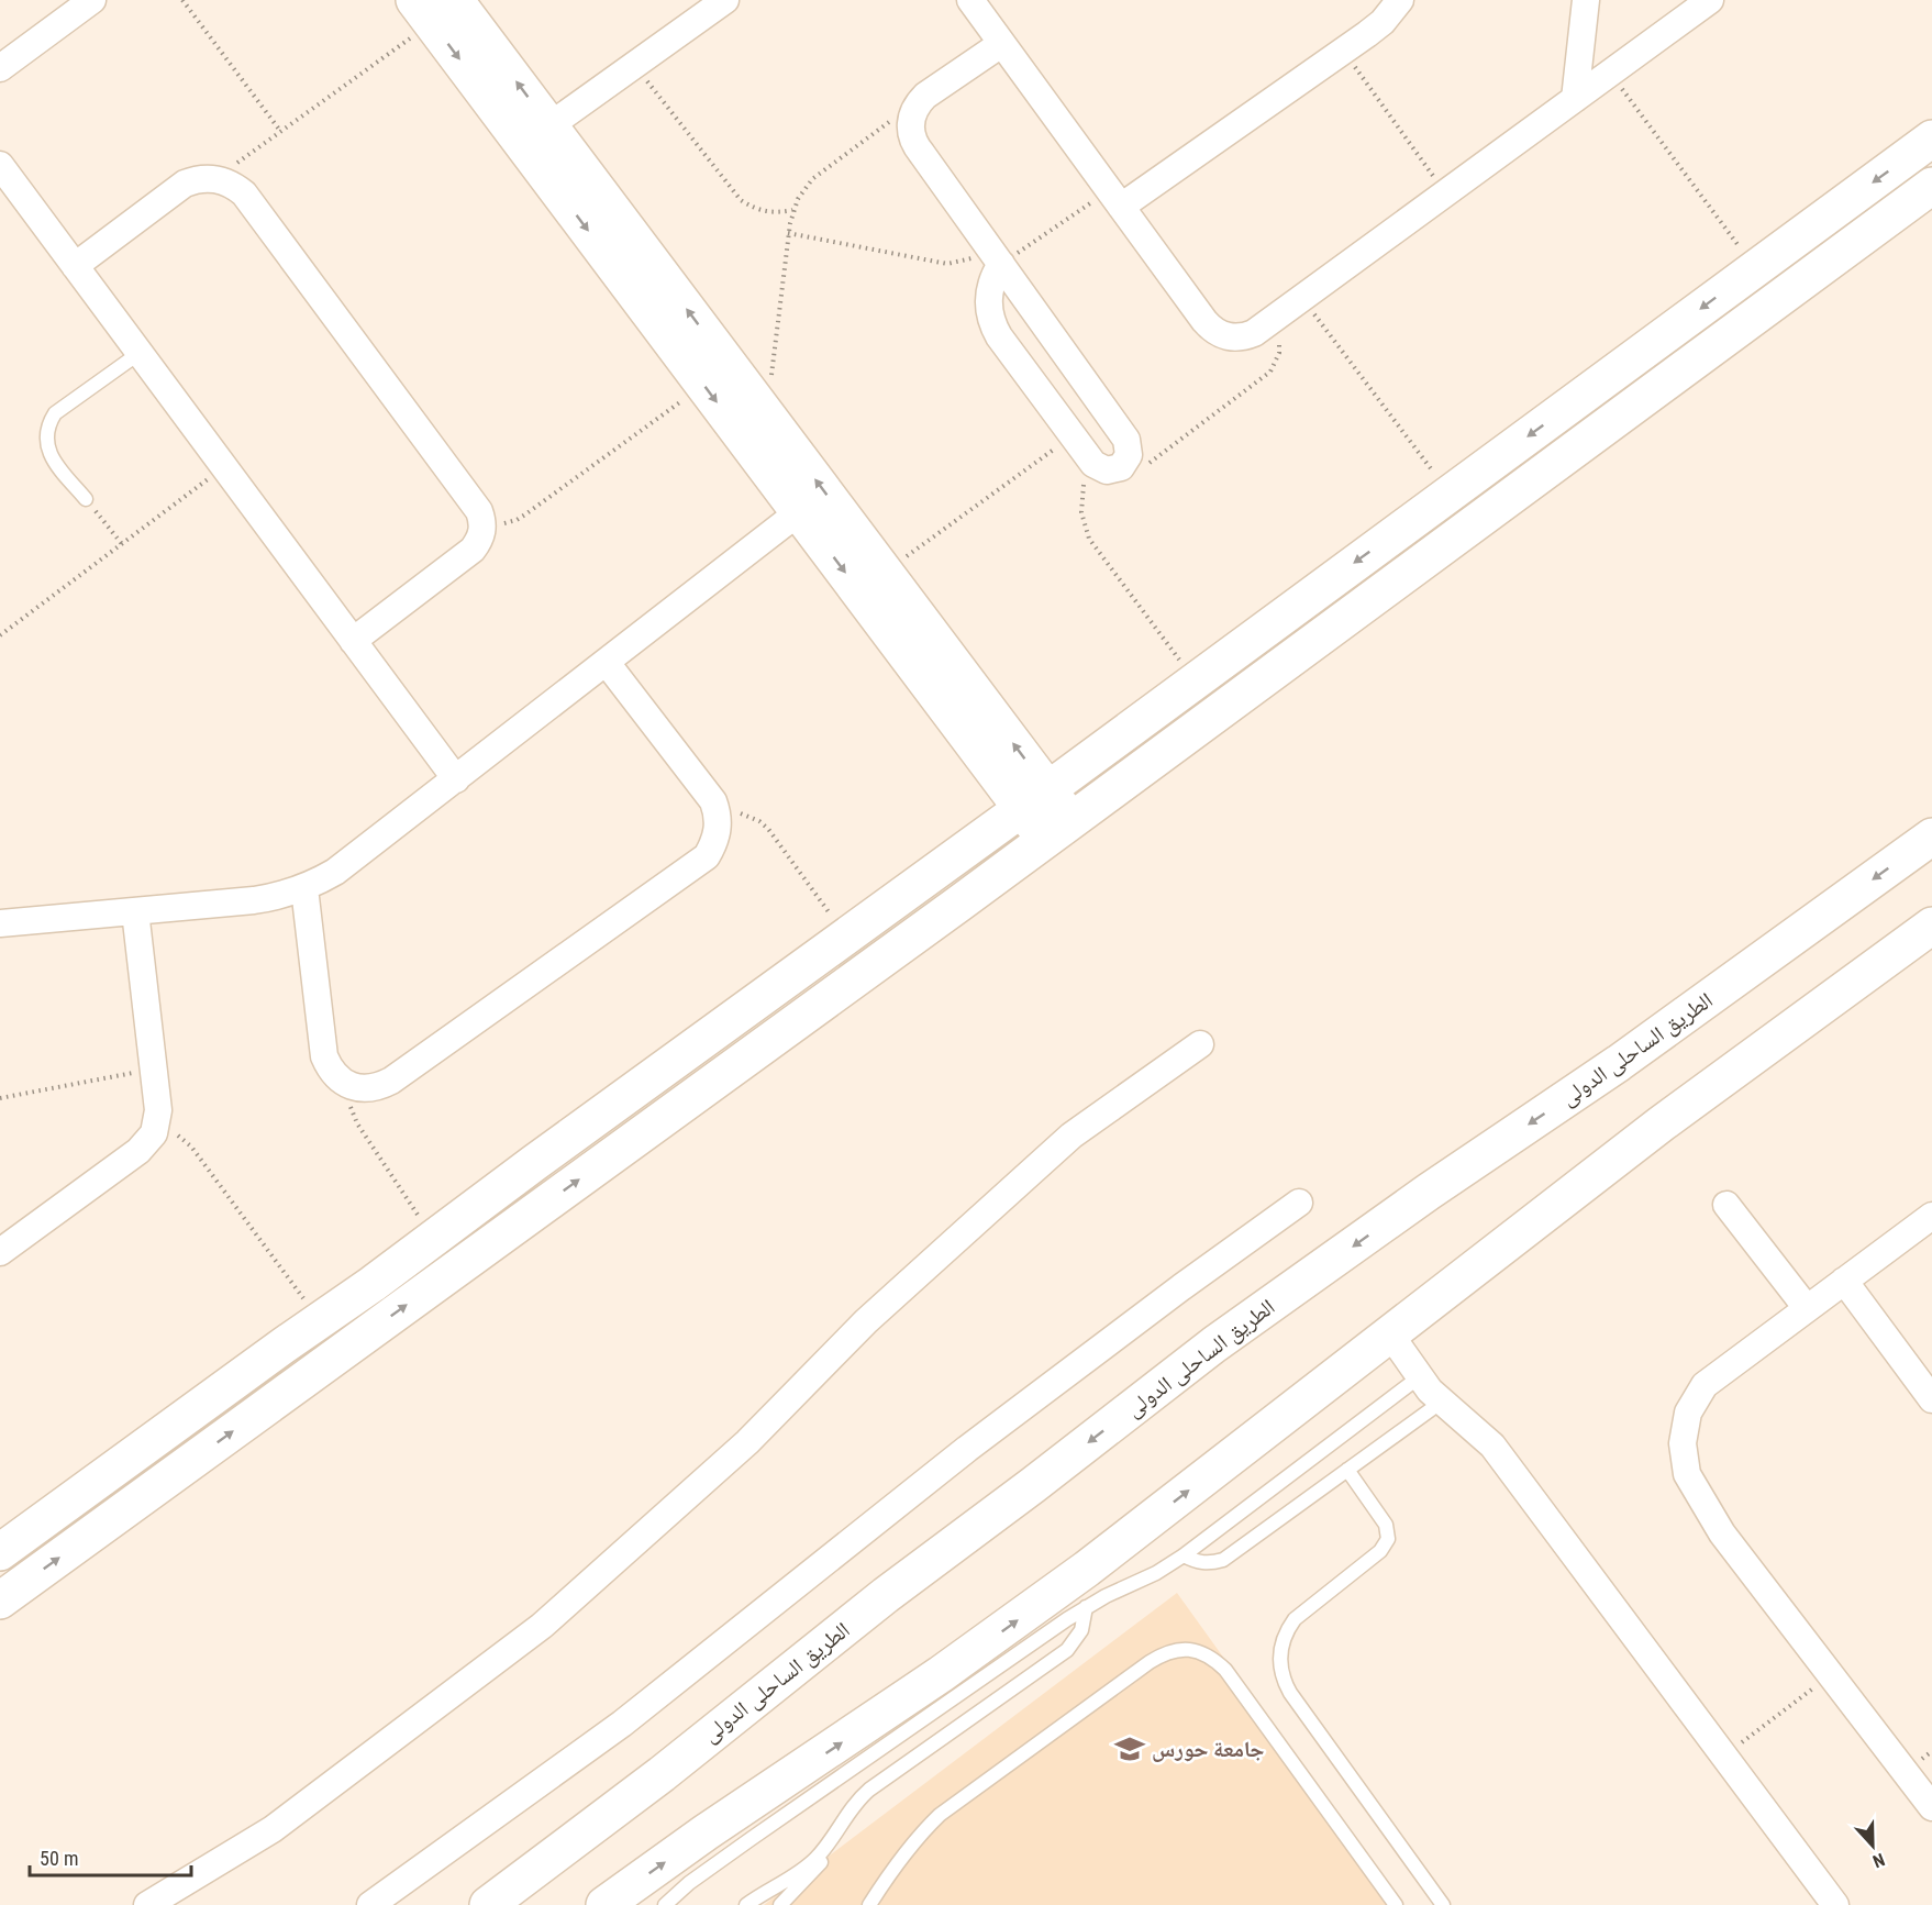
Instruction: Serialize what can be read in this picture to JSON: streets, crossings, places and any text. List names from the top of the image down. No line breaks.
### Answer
{"streets":{"main road":["الطريق الساحلى الدولى"]},"places":{"school or university":["جامعة حورس"]},"scale_bar":"50 m","north":"bottom"}
